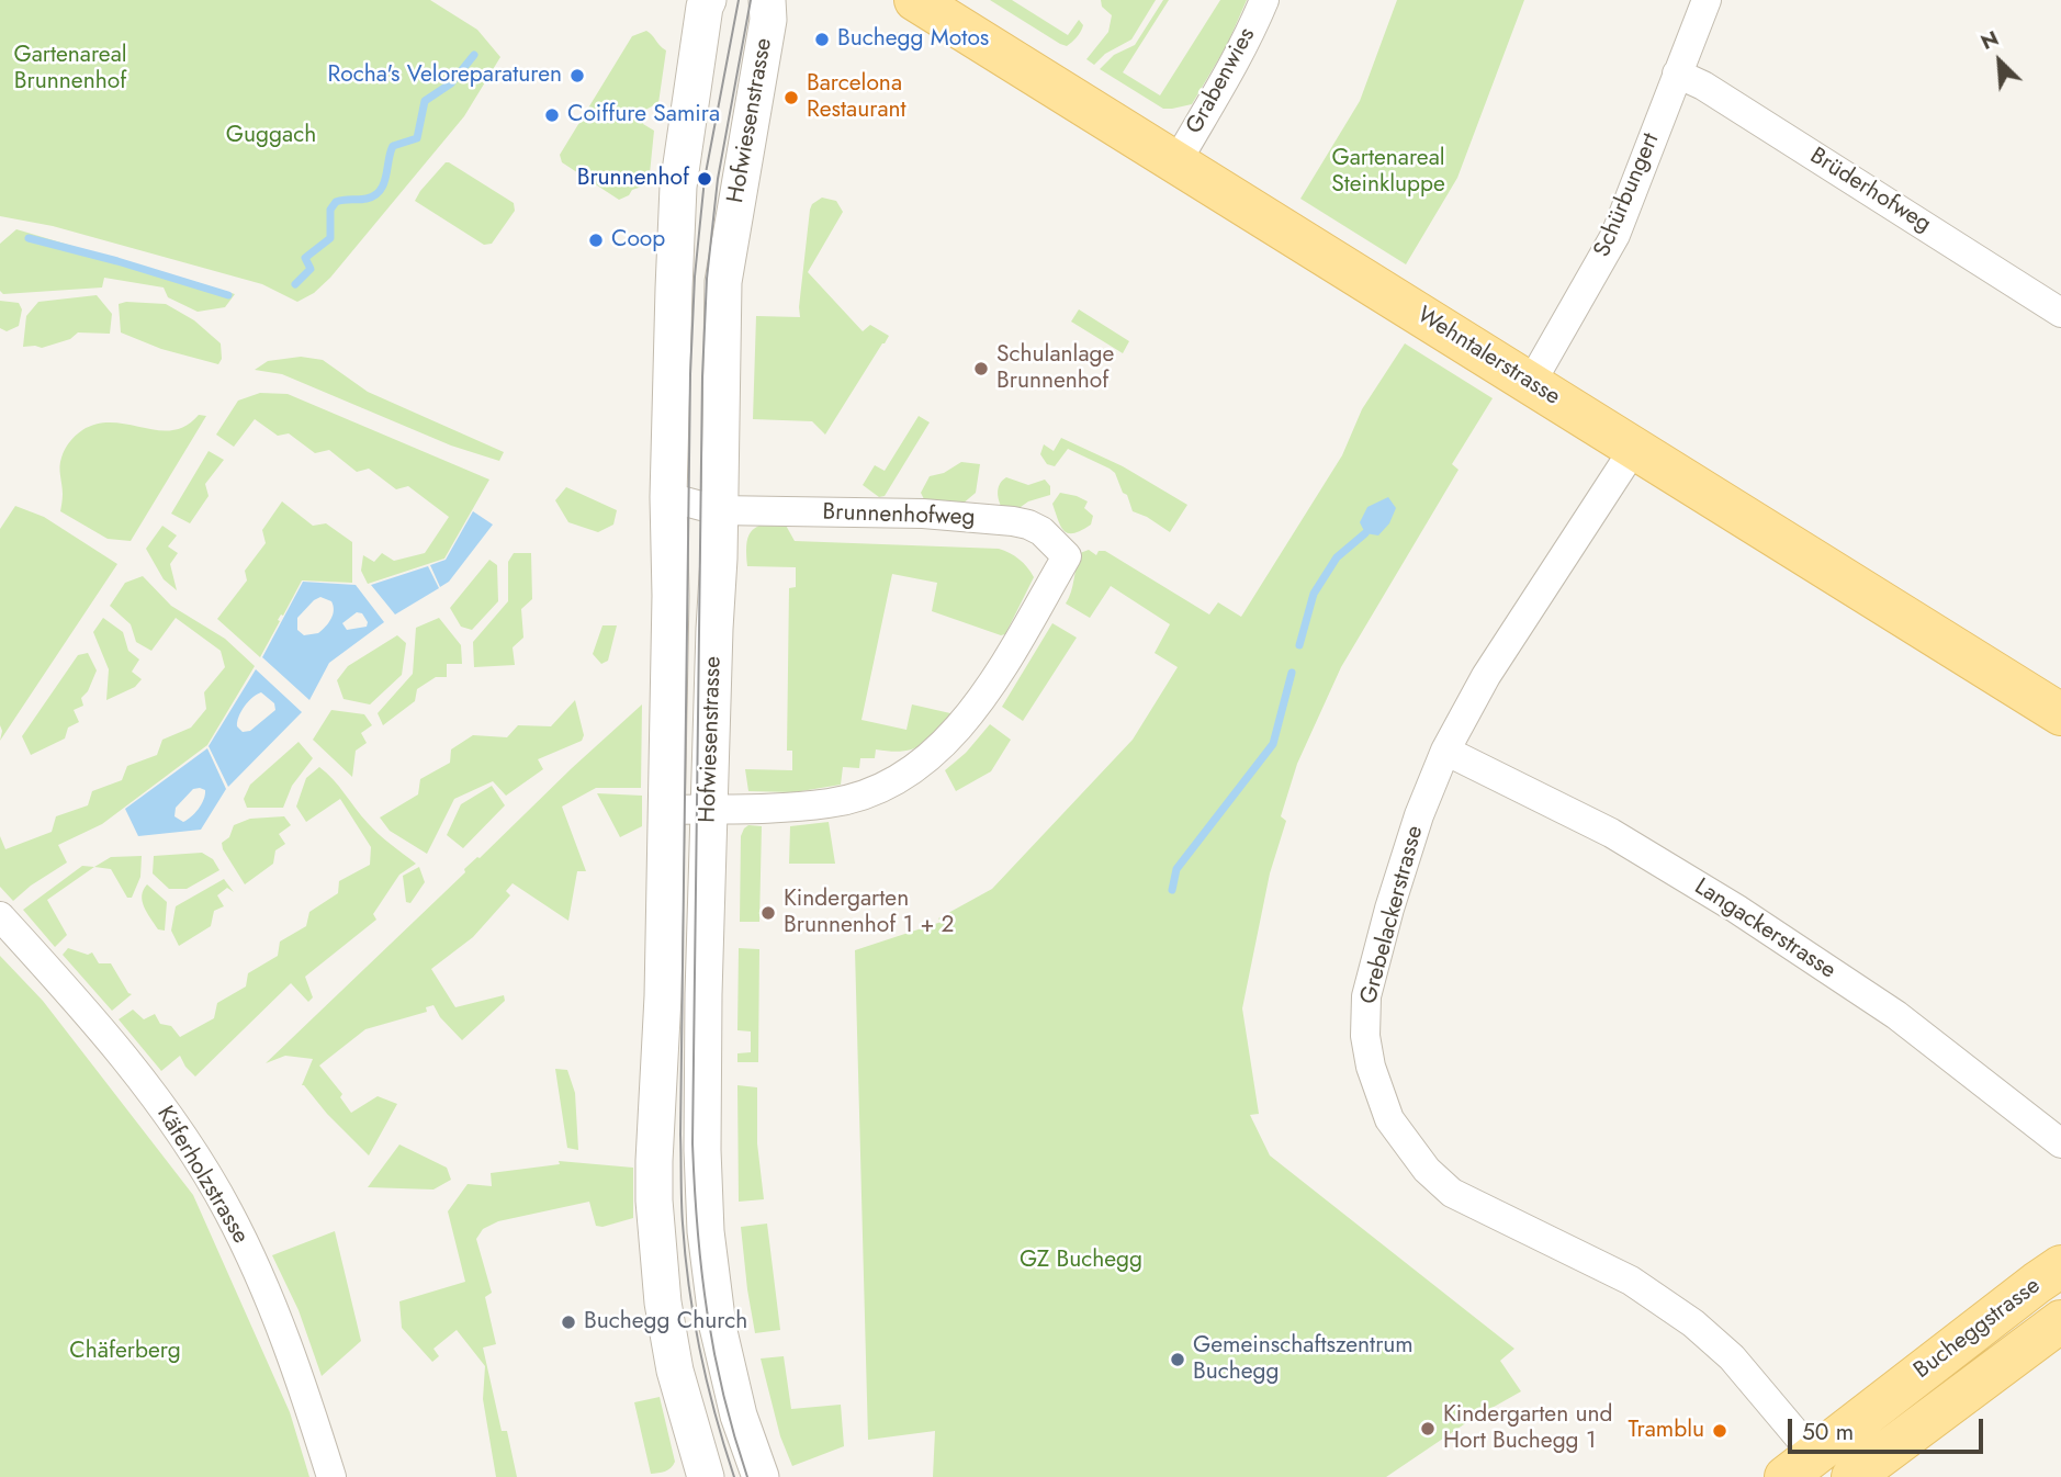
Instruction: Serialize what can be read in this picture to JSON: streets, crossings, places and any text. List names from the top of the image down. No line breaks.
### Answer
{"streets":{"main road":["Wehntalerstrasse","Bucheggstrasse"],"street":["Grabenwies","Hofwiesenstrasse","Brüderhofweg","Schürbungert","Brunnenhofweg","Grebelackerstrasse","Langackerstrasse","Käferholzstrasse"]},"crossings":[["Grabenwies","Wehntalerstrasse"],["Hofwiesenstrasse","Brunnenhofweg"],["Brüderhofweg","Schürbungert"],["Schürbungert","Wehntalerstrasse"],["Wehntalerstrasse","Grebelackerstrasse"],["Grebelackerstrasse","Langackerstrasse"],["Grebelackerstrasse","Bucheggstrasse"]],"parks":["Gartenareal Brunnenhof","Guggach","Gartenareal Steinkluppe","GZ Buchegg","Chäferberg"],"places":["Buchegg Motos","Rocha's Veloreparaturen","Barcelona Restaurant","Coiffure Samira","Brunnenhof","Coop","Schulanlage Brunnenhof","Kindergarten Brunnenhof 1 + 2","Buchegg Church","Gemeinschaftszentrum Buchegg","Kindergarten und Hort Buchegg 1","Tramblu"],"scale_bar":"50 m","north":"top left"}
